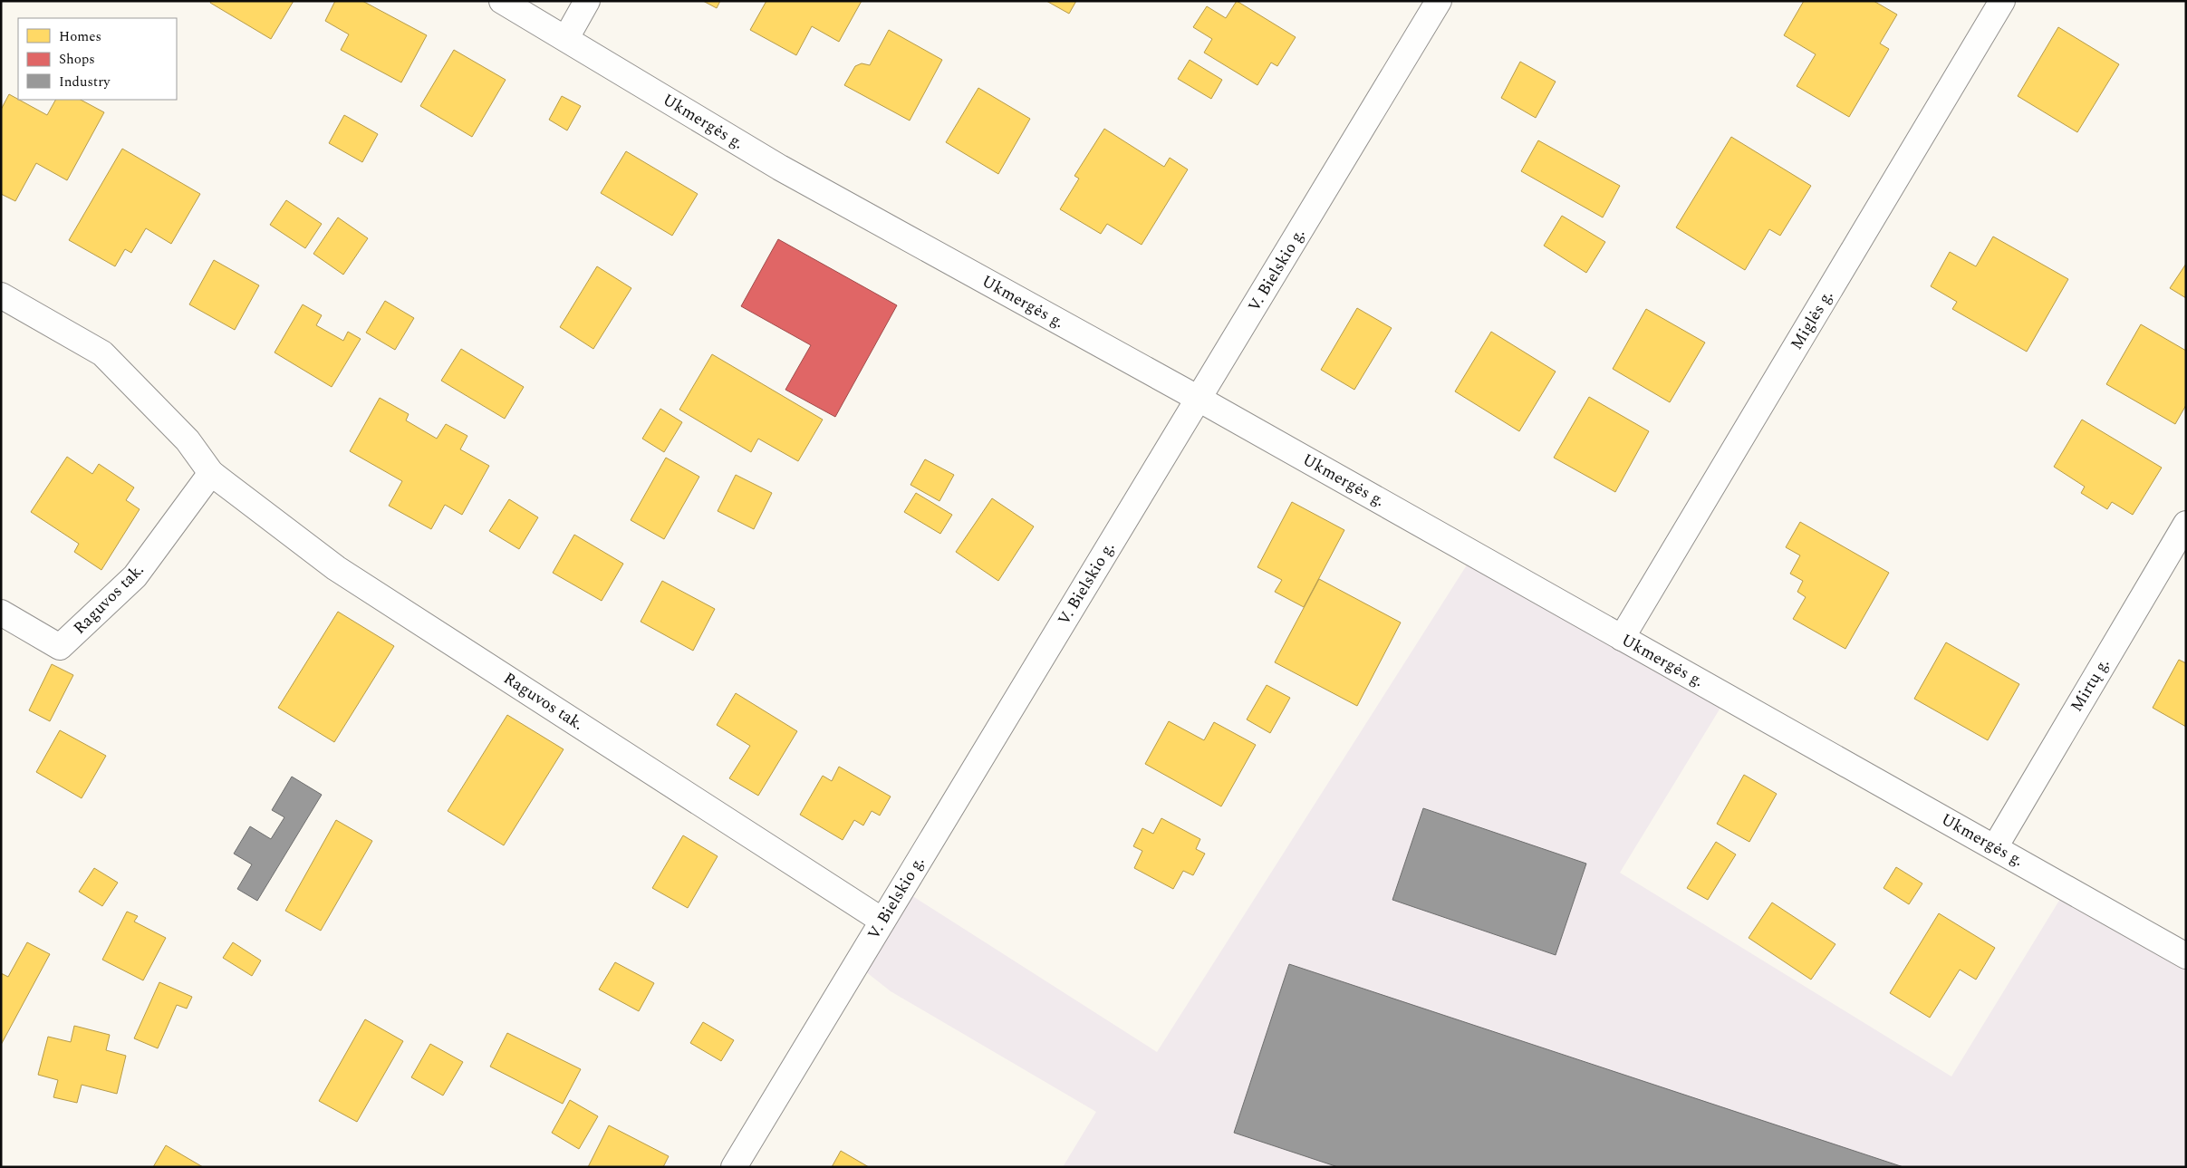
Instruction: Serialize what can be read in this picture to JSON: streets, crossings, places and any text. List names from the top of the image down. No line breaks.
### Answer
{"streets":{"street":["Ukmergės g.","V. Bielskio g.","Miglės g.","Raguvos tak.","Mirtų g."]},"crossings":[["Ukmergės g.","V. Bielskio g."],["Ukmergės g.","Miglės g."],["Ukmergės g.","Mirtų g."],["V. Bielskio g.","Raguvos tak."]],"legend":["Homes","Shops","Industry"]}
